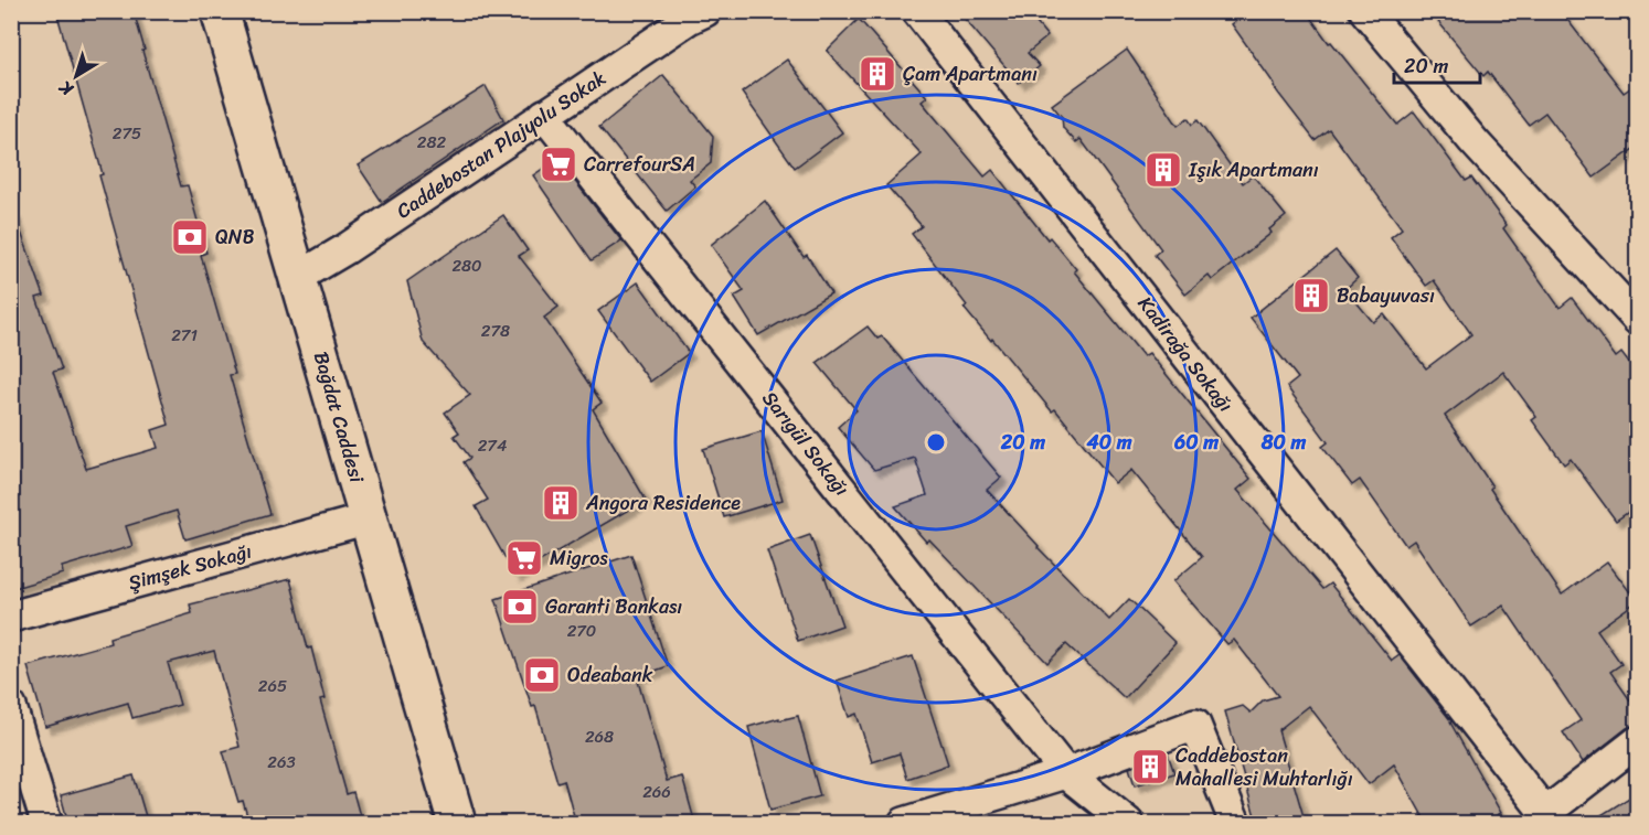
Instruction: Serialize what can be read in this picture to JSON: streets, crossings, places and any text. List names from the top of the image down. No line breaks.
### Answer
{"streets":{"main road":["Bağdat Caddesi"],"street":["Caddebostan Plajyolu Sokak","Kadirağa Sokağı","Sarıgül Sokağı","Şimşek Sokağı"]},"crossings":[["Caddebostan Plajyolu Sokak","Bağdat Caddesi"],["Caddebostan Plajyolu Sokak","Sarıgül Sokağı"],["Bağdat Caddesi","Şimşek Sokağı"]],"places":{"building":["Çam Apartmanı","Işık Apartmanı","Babayuvası","Angora Residence","Caddebostan Mahallesi Muhtarlığı"],"supermarket":["CarrefourSA","Migros"],"bank":["QNB","Garanti Bankası","Odeabank"]},"house_numbers":["275","282","280","278","271","274","270","265","268","263","266"],"scale_bar":"20 m","north":"bottom left","rings":["20 m","40 m","60 m","80 m"]}
